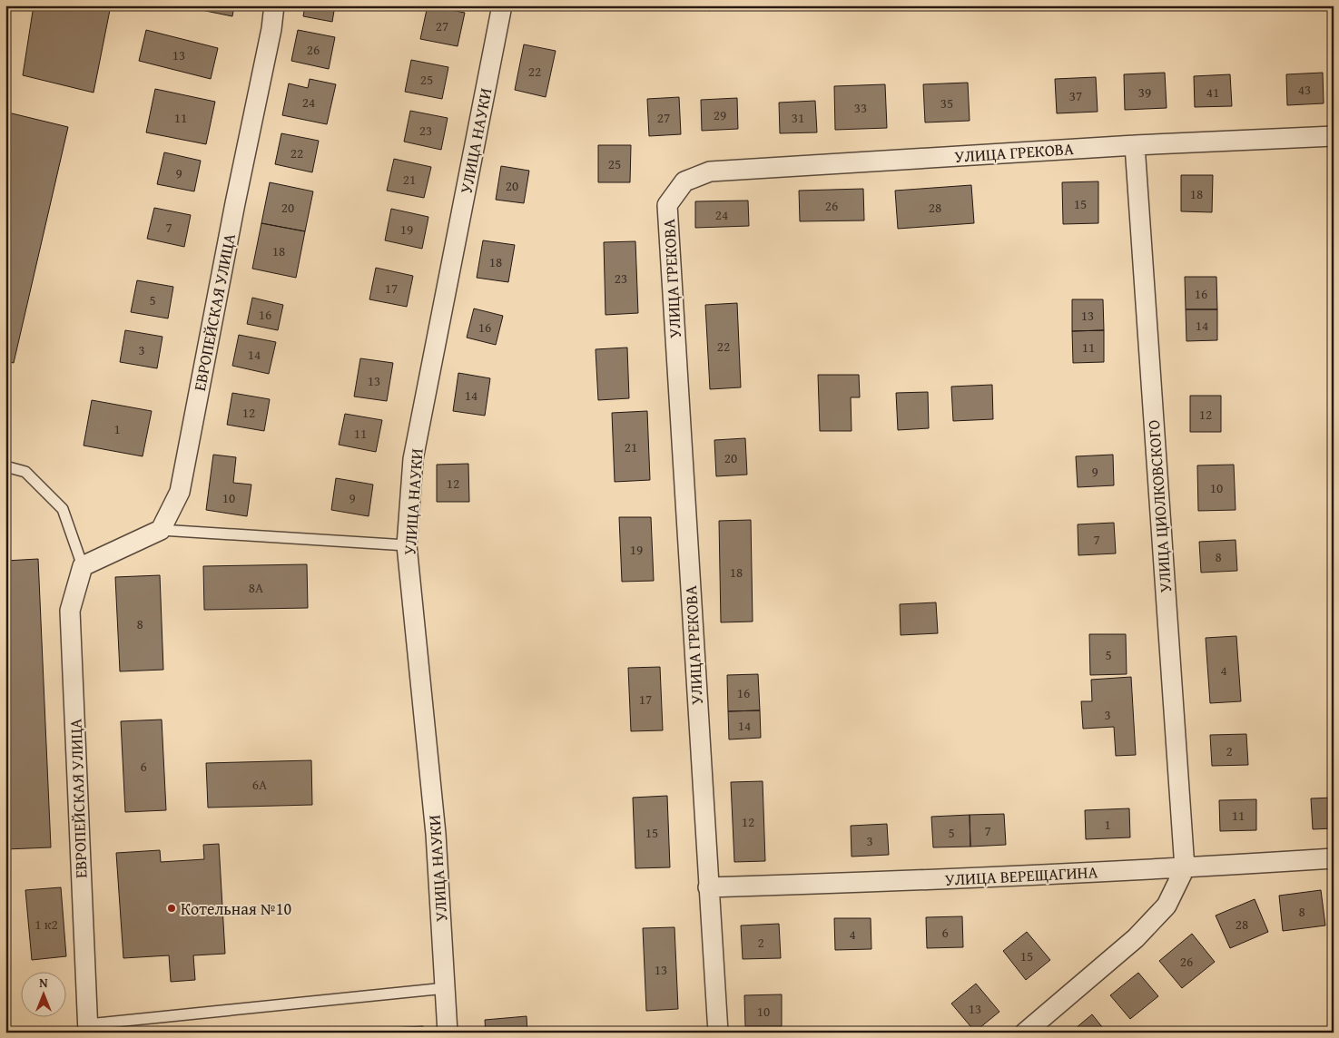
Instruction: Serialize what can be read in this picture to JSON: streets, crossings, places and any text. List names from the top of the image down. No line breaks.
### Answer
{"streets":{"street":["УЛИЦА НАУКИ","УЛИЦА ГРЕКОВА","ЕВРОПЕЙСКАЯ УЛИЦА","УЛИЦА ЦИОЛКОВСКОГО","УЛИЦА ВЕРЕЩАГИНА"]},"crossings":[["УЛИЦА ГРЕКОВА","УЛИЦА ЦИОЛКОВСКОГО"],["УЛИЦА ГРЕКОВА","УЛИЦА ВЕРЕЩАГИНА"],["УЛИЦА ЦИОЛКОВСКОГО","УЛИЦА ВЕРЕЩАГИНА"]],"places":["Котельная №10"],"house_numbers":["27","26","13","22","25","43","39","41","37","24","35","33","29","11","27","31","23","22","25","9","21","20","18","15","26","20","28","24","7","19","18","18","23","17","16","5","16","13","14","16","22","11","3","14","13","14","12","12","1","11","21","20","9","12","10","10","9","7","19","8","18","8А","8","5","4","16","17","3","14","2","6","6А","11","12","1","7","15","5","3","8","1 к2","28","6","4","2","15","26","13","13","10"],"north":"top"}
